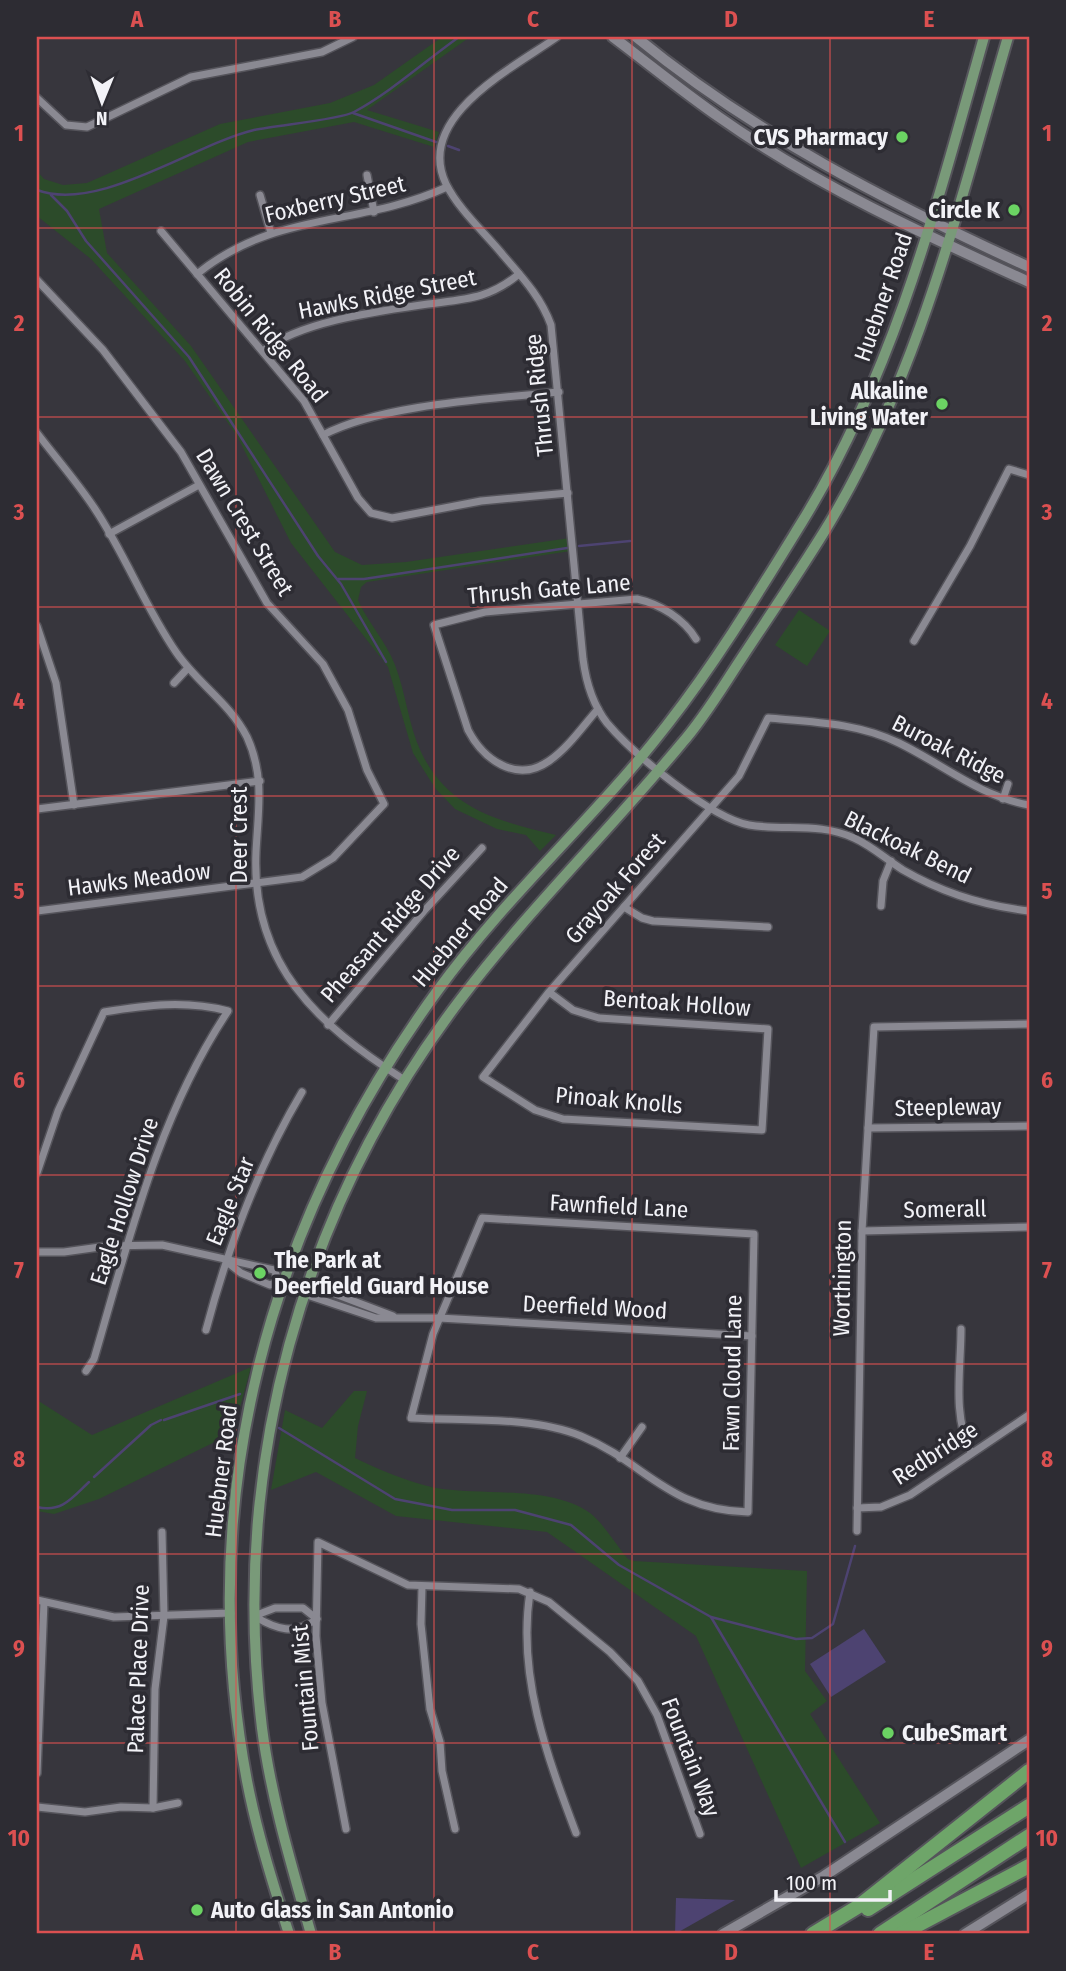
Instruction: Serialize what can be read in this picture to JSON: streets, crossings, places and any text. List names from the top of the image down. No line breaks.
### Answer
{"streets":{"main road":["Huebner Road"],"street":["Foxberry Street","Hawks Ridge Street","Robin Ridge Road","Thrush Ridge","Dawn Crest Street","Thrush Gate Lane","Buroak Ridge","Deer Crest","Blackoak Bend","Hawks Meadow","Grayoak Forest","Pheasant Ridge Drive","Bentoak Hollow","Pinoak Knolls","Steepleway","Eagle Hollow Drive","Eagle Star","Fawnfield Lane","Somerall","Worthington","Deerfield Wood","Fawn Cloud Lane","Redbridge","Palace Place Drive","Fountain Mist","Fountain Way"]},"crossings":[["Foxberry Street","Robin Ridge Road"],["Foxberry Street","Thrush Ridge"],["Hawks Ridge Street","Robin Ridge Road"],["Hawks Ridge Street","Thrush Ridge"],["Huebner Road","Thrush Ridge"],["Huebner Road","Deer Crest"],["Huebner Road","Blackoak Bend"],["Huebner Road","Deerfield Wood"],["Robin Ridge Road","Thrush Ridge"],["Thrush Ridge","Thrush Gate Lane"],["Thrush Ridge","Blackoak Bend"],["Dawn Crest Street","Hawks Meadow"],["Buroak Ridge","Grayoak Forest"],["Deer Crest","Hawks Meadow"],["Deer Crest","Pheasant Ridge Drive"],["Blackoak Bend","Grayoak Forest"],["Grayoak Forest","Bentoak Hollow"],["Grayoak Forest","Pinoak Knolls"],["Bentoak Hollow","Pinoak Knolls"],["Steepleway","Worthington"],["Fawnfield Lane","Deerfield Wood"],["Fawnfield Lane","Fawn Cloud Lane"],["Somerall","Worthington"],["Worthington","Redbridge"],["Deerfield Wood","Fawn Cloud Lane"],["Fountain Mist","Fountain Way"]],"places":["CVS Pharmacy","Circle K","Alkaline Living Water","The Park at Deerfield Guard House","CubeSmart","Auto Glass in San Antonio"],"scale_bar":"100 m","north":"bottom","grid":{"columns":["A","B","C","D","E"],"rows":["1","2","3","4","5","6","7","8","9","10"]}}
